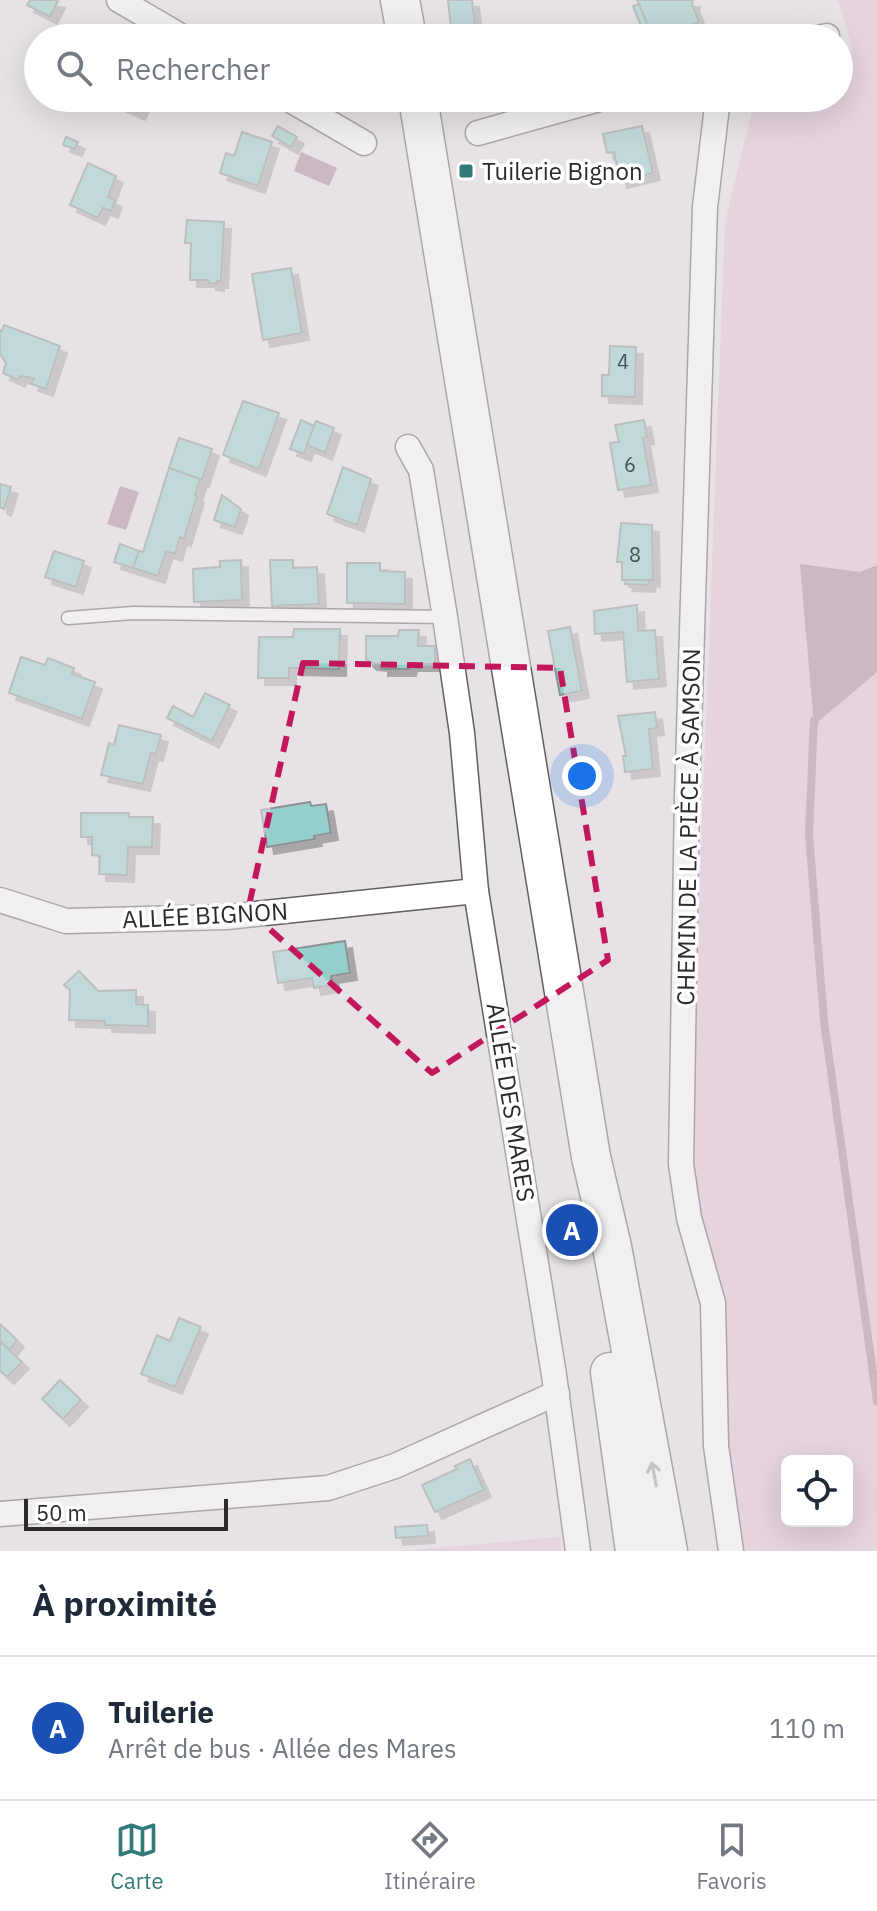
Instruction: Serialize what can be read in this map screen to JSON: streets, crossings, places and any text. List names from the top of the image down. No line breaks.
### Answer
{"streets":{"street":["CHEMIN DE LA PIÈCE À SAMSON","ALLÉE BIGNON","ALLÉE DES MARES"]},"crossings":[["ALLÉE BIGNON","ALLÉE DES MARES"]],"places":{"transit":["Tuilerie Bignon"]},"house_numbers":["4","6","8"],"scale_bar":"50 m","page":{"search":"Rechercher","pins":"A","scale":"50 m","heading":"À proximité","list":[{"mark":"A","name":"Tuilerie","note":"Arrêt de bus · Allée des Mares","value":"110 m"}],"nav":["Carte","Itinéraire","Favoris"]}}
